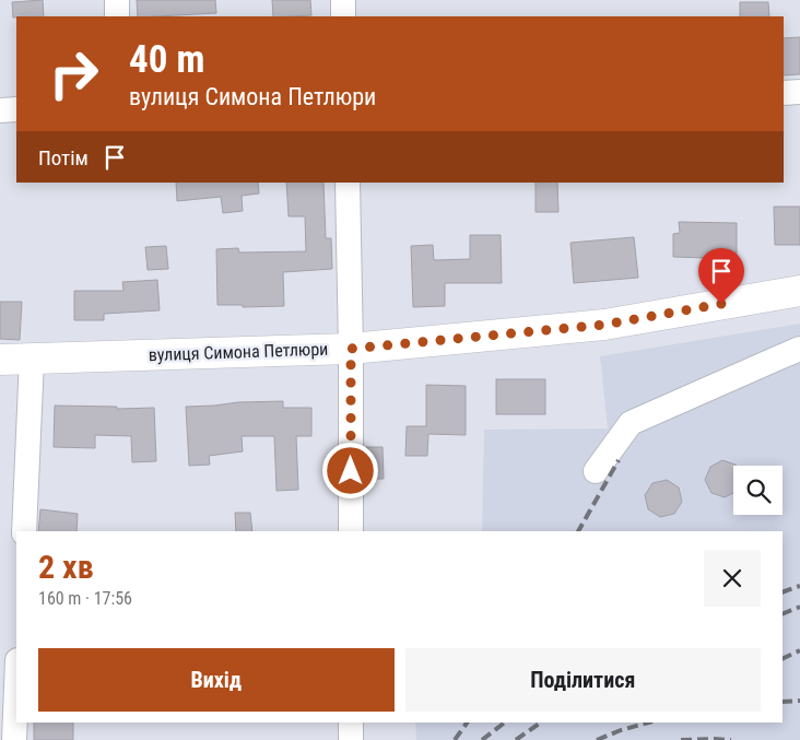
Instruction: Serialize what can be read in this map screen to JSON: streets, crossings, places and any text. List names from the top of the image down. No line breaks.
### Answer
{"streets":{"main road":["вулиця Симона Петлюри"]},"page":{"turn":["40 m","вулиця Симона Петлюри"],"then":"Потім","heading":["2 хв","160 m · 17:56"],"buttons":["Вихід","Поділитися"]}}
